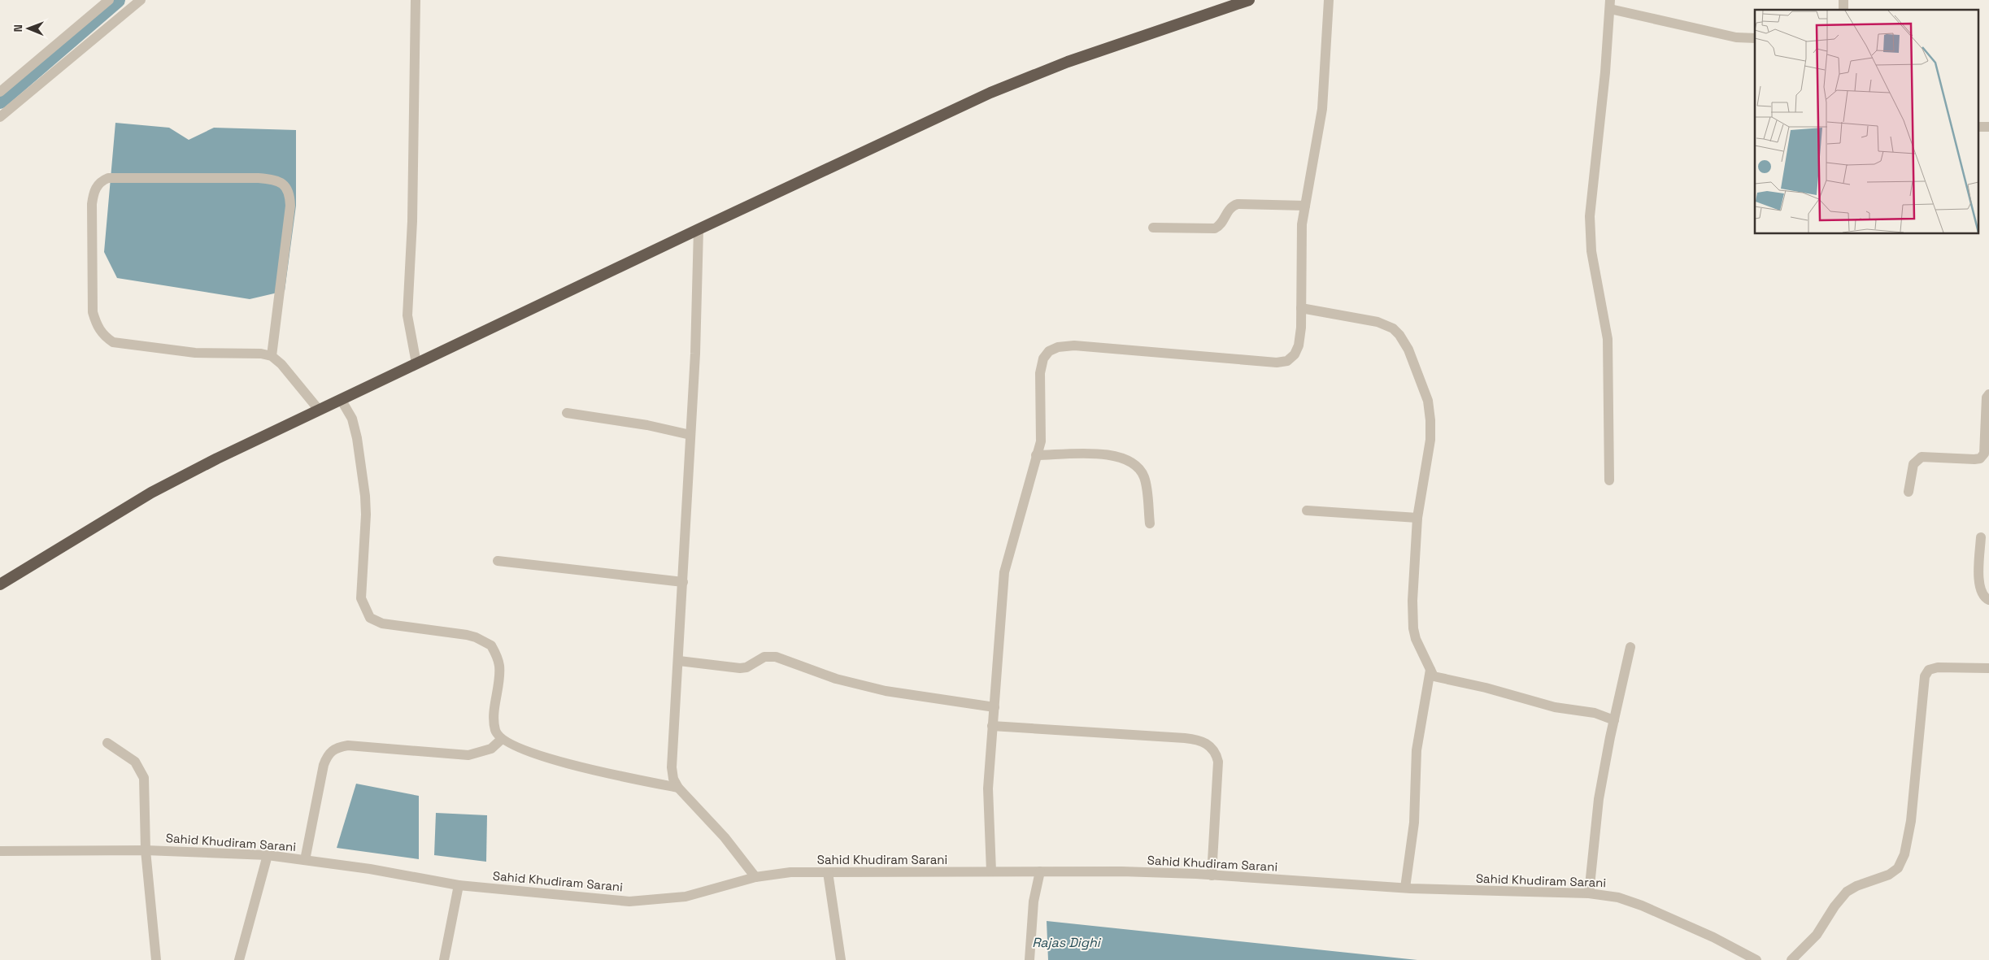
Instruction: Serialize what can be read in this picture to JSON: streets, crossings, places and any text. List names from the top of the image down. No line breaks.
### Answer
{"streets":{"street":["Sahid Khudiram Sarani"]},"water":["Rajas Dighi"],"north":"left"}
